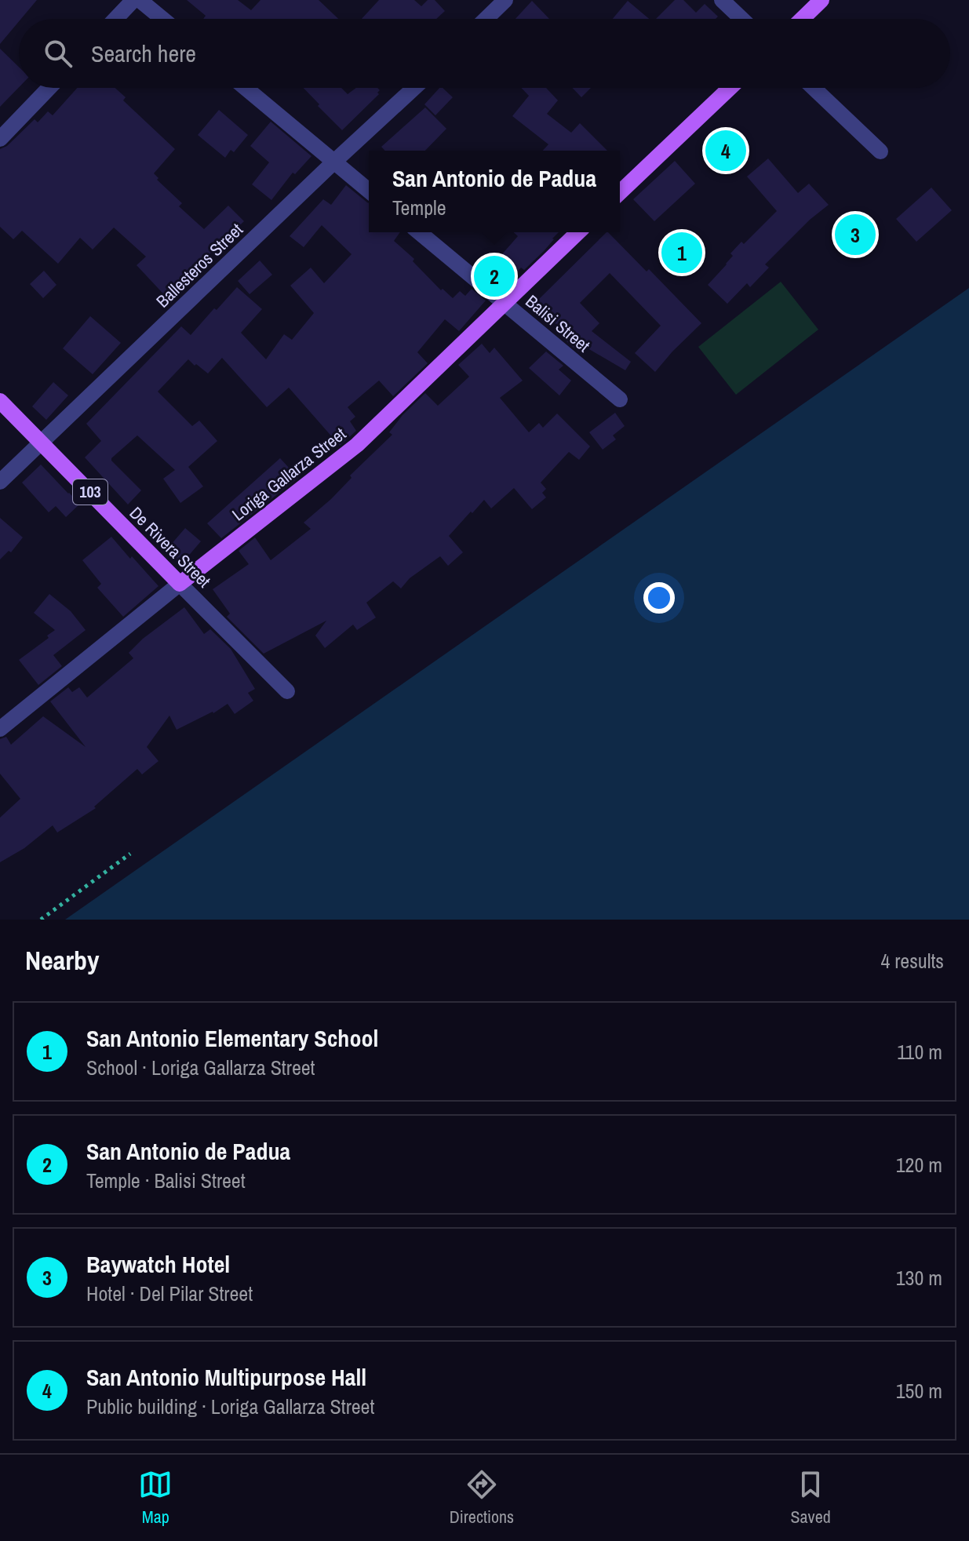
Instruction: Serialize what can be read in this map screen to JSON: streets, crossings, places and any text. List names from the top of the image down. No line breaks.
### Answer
{"streets":{"main road":["Loriga Gallarza Street","103","De Rivera Street"],"street":["Ballesteros Street","Balisi Street"]},"crossings":[["Ballesteros Street","De Rivera Street"],["Balisi Street","Loriga Gallarza Street"],["Loriga Gallarza Street","De Rivera Street"]],"page":{"search":"Search here","pins":["4","3","1","2"],"popup":["San Antonio de Padua","Temple"],"heading":["Nearby","4 results"],"list":[{"mark":"1","name":"San Antonio Elementary School","note":"School · Loriga Gallarza Street","value":"110 m"},{"mark":"2","name":"San Antonio de Padua","note":"Temple · Balisi Street","value":"120 m"},{"mark":"3","name":"Baywatch Hotel","note":"Hotel · Del Pilar Street","value":"130 m"},{"mark":"4","name":"San Antonio Multipurpose Hall","note":"Public building · Loriga Gallarza Street","value":"150 m"}],"nav":["Map","Directions","Saved"]}}
